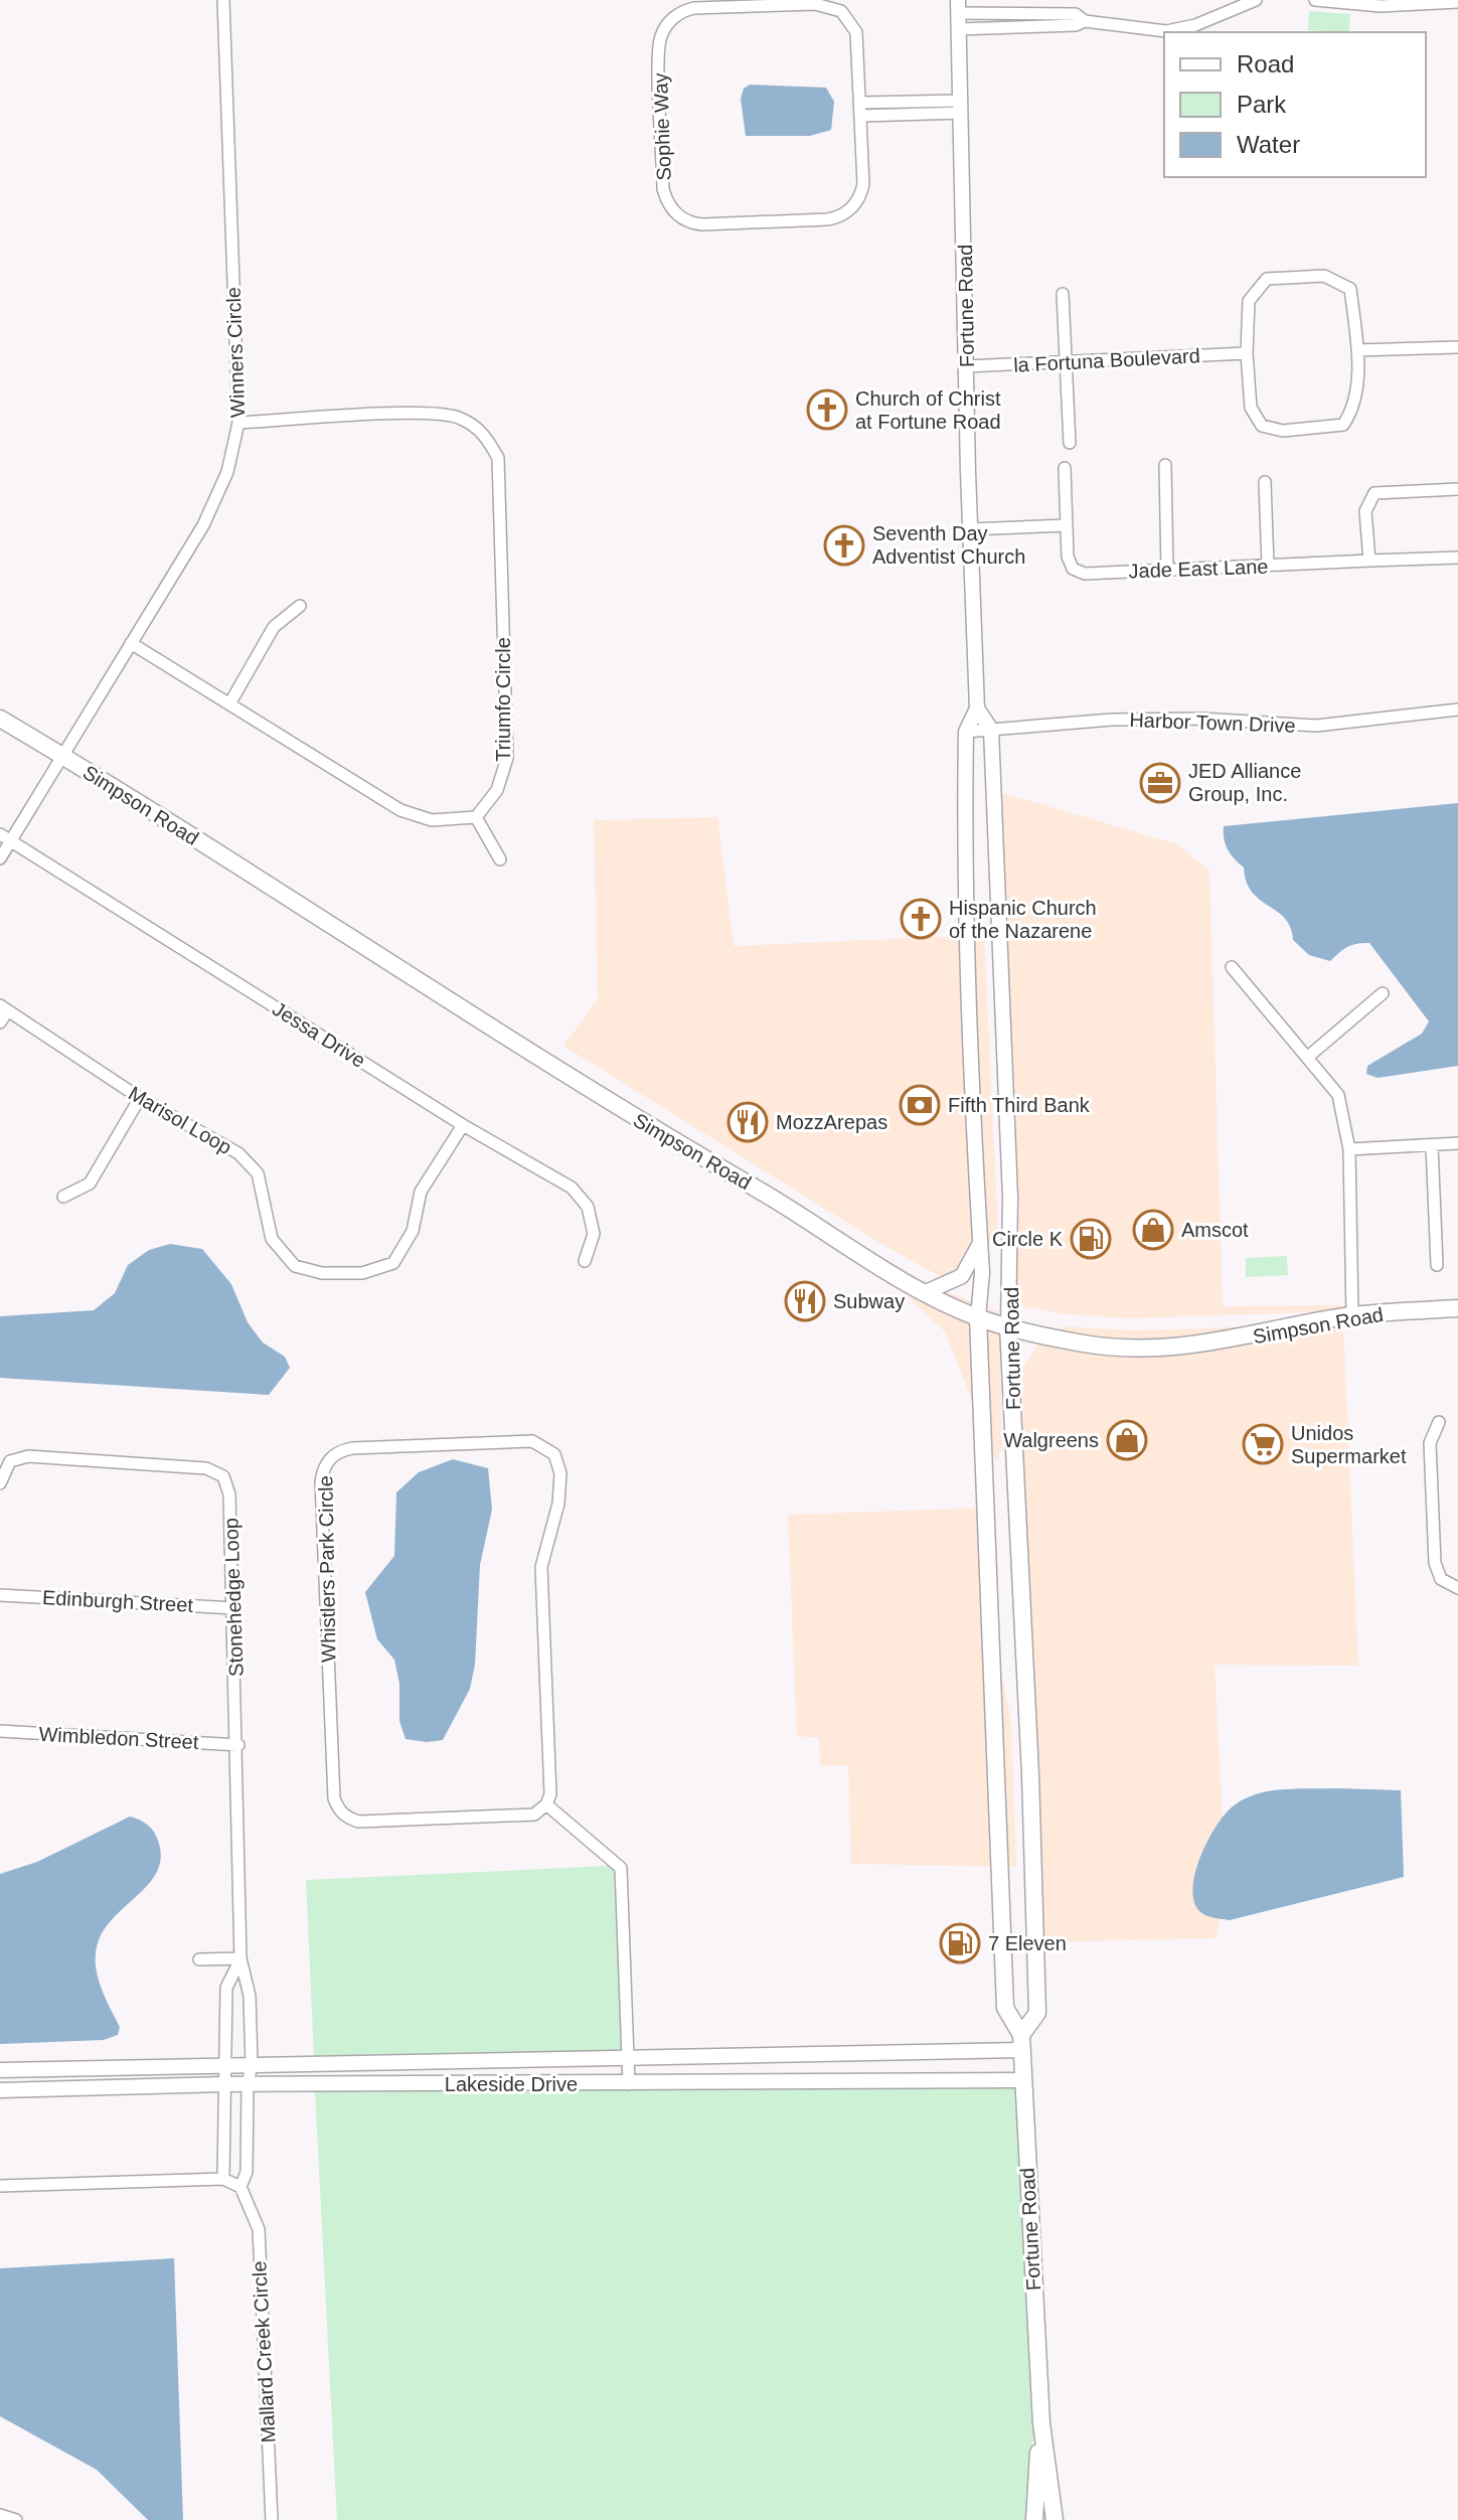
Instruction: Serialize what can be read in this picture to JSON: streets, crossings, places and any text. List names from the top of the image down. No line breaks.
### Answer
{"streets":{"main road":["Fortune Road","Simpson Road"],"street":["Sophie Way","Winners Circle","la Fortuna Boulevard","Jade East Lane","Triumfo Circle","Harbor Town Drive","Jessa Drive","Marisol Loop","Whistlers Park Circle","Stonehedge Loop","Edinburgh Street","Wimbledon Street","Lakeside Drive","Mallard Creek Circle"]},"crossings":[["Fortune Road","la Fortuna Boulevard"],["Fortune Road","Harbor Town Drive"],["Fortune Road","Simpson Road"],["Fortune Road","Lakeside Drive"],["Winners Circle","Triumfo Circle"],["Winners Circle","Simpson Road"],["Jessa Drive","Marisol Loop"],["Stonehedge Loop","Edinburgh Street"],["Stonehedge Loop","Wimbledon Street"],["Stonehedge Loop","Lakeside Drive"]],"places":{"church":["Church of Christ at Fortune Road","Seventh Day Adventist Church","Hispanic Church of the Nazarene"],"office":["JED Alliance Group, Inc."],"bank":["Fifth Third Bank"],"restaurant":["MozzArepas","Subway"],"shop":["Amscot","Walgreens"],"fuel station":["Circle K","7 Eleven"],"supermarket":["Unidos Supermarket"]},"legend":["Road","Park","Water"]}
